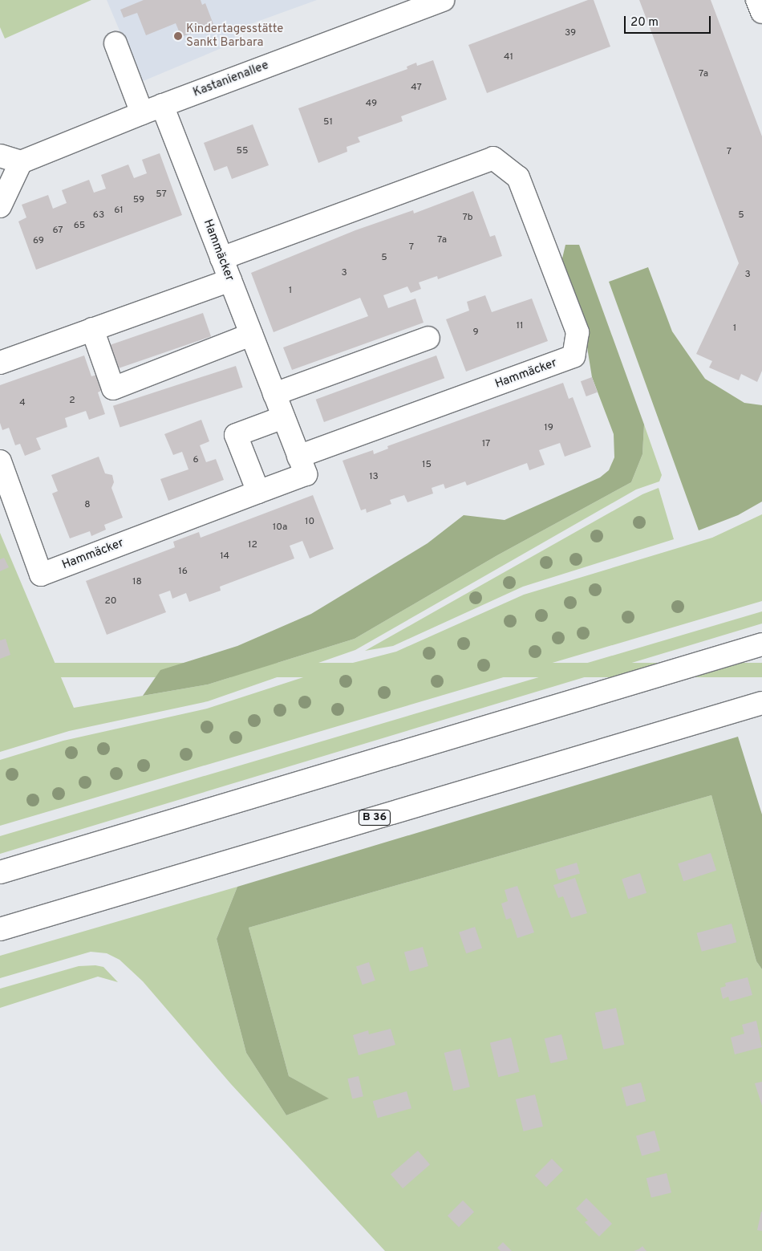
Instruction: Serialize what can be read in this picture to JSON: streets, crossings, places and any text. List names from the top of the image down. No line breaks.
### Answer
{"streets":{"main road":["Kastanienallee","Hammäcker","B 36"]},"crossings":[["Kastanienallee","Hammäcker"]],"places":["Kindertagesstätte Sankt Barbara"],"house_numbers":["39","41","7a","47","49","51","55","7","57","59","61","63","5","7b","65","67","7a","69","7","5","3","3","1","11","1","9","2","4","19","17","6","15","13","8","10","10a","12","14","16","18","20"],"scale_bar":"20 m"}
